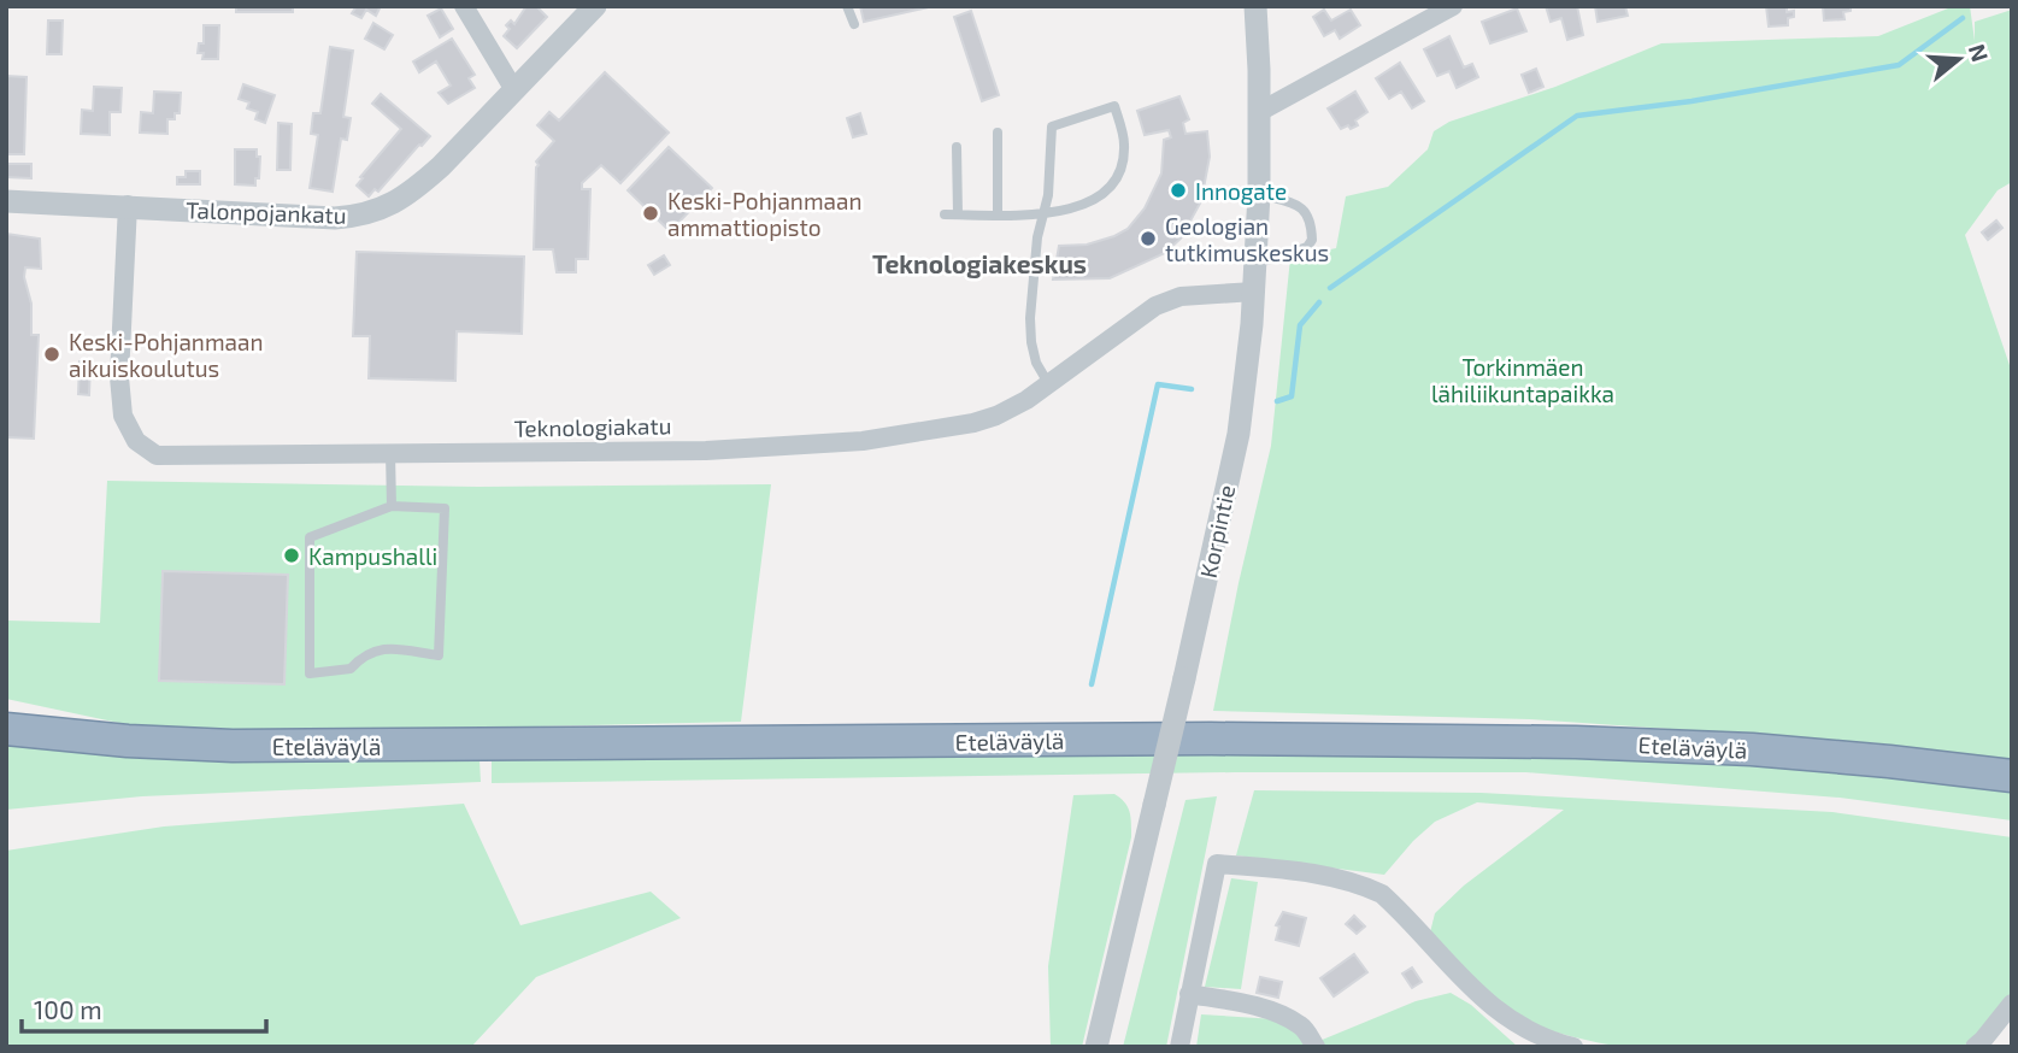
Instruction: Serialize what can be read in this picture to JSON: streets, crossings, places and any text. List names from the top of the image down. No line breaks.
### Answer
{"streets":{"highway":["Eteläväylä"],"street":["Talonpojankatu","Teknologiakatu","Korpintie"]},"crossings":[["Talonpojankatu","Teknologiakatu"],["Teknologiakatu","Korpintie"]],"districts":["Teknologiakeskus"],"parks":["Torkinmäen lähiliikuntapaikka"],"places":["Innogate","Keski-Pohjanmaan ammattiopisto","Geologian tutkimuskeskus","Keski-Pohjanmaan aikuiskoulutus","Kampushalli"],"scale_bar":"100 m","north":"right"}
